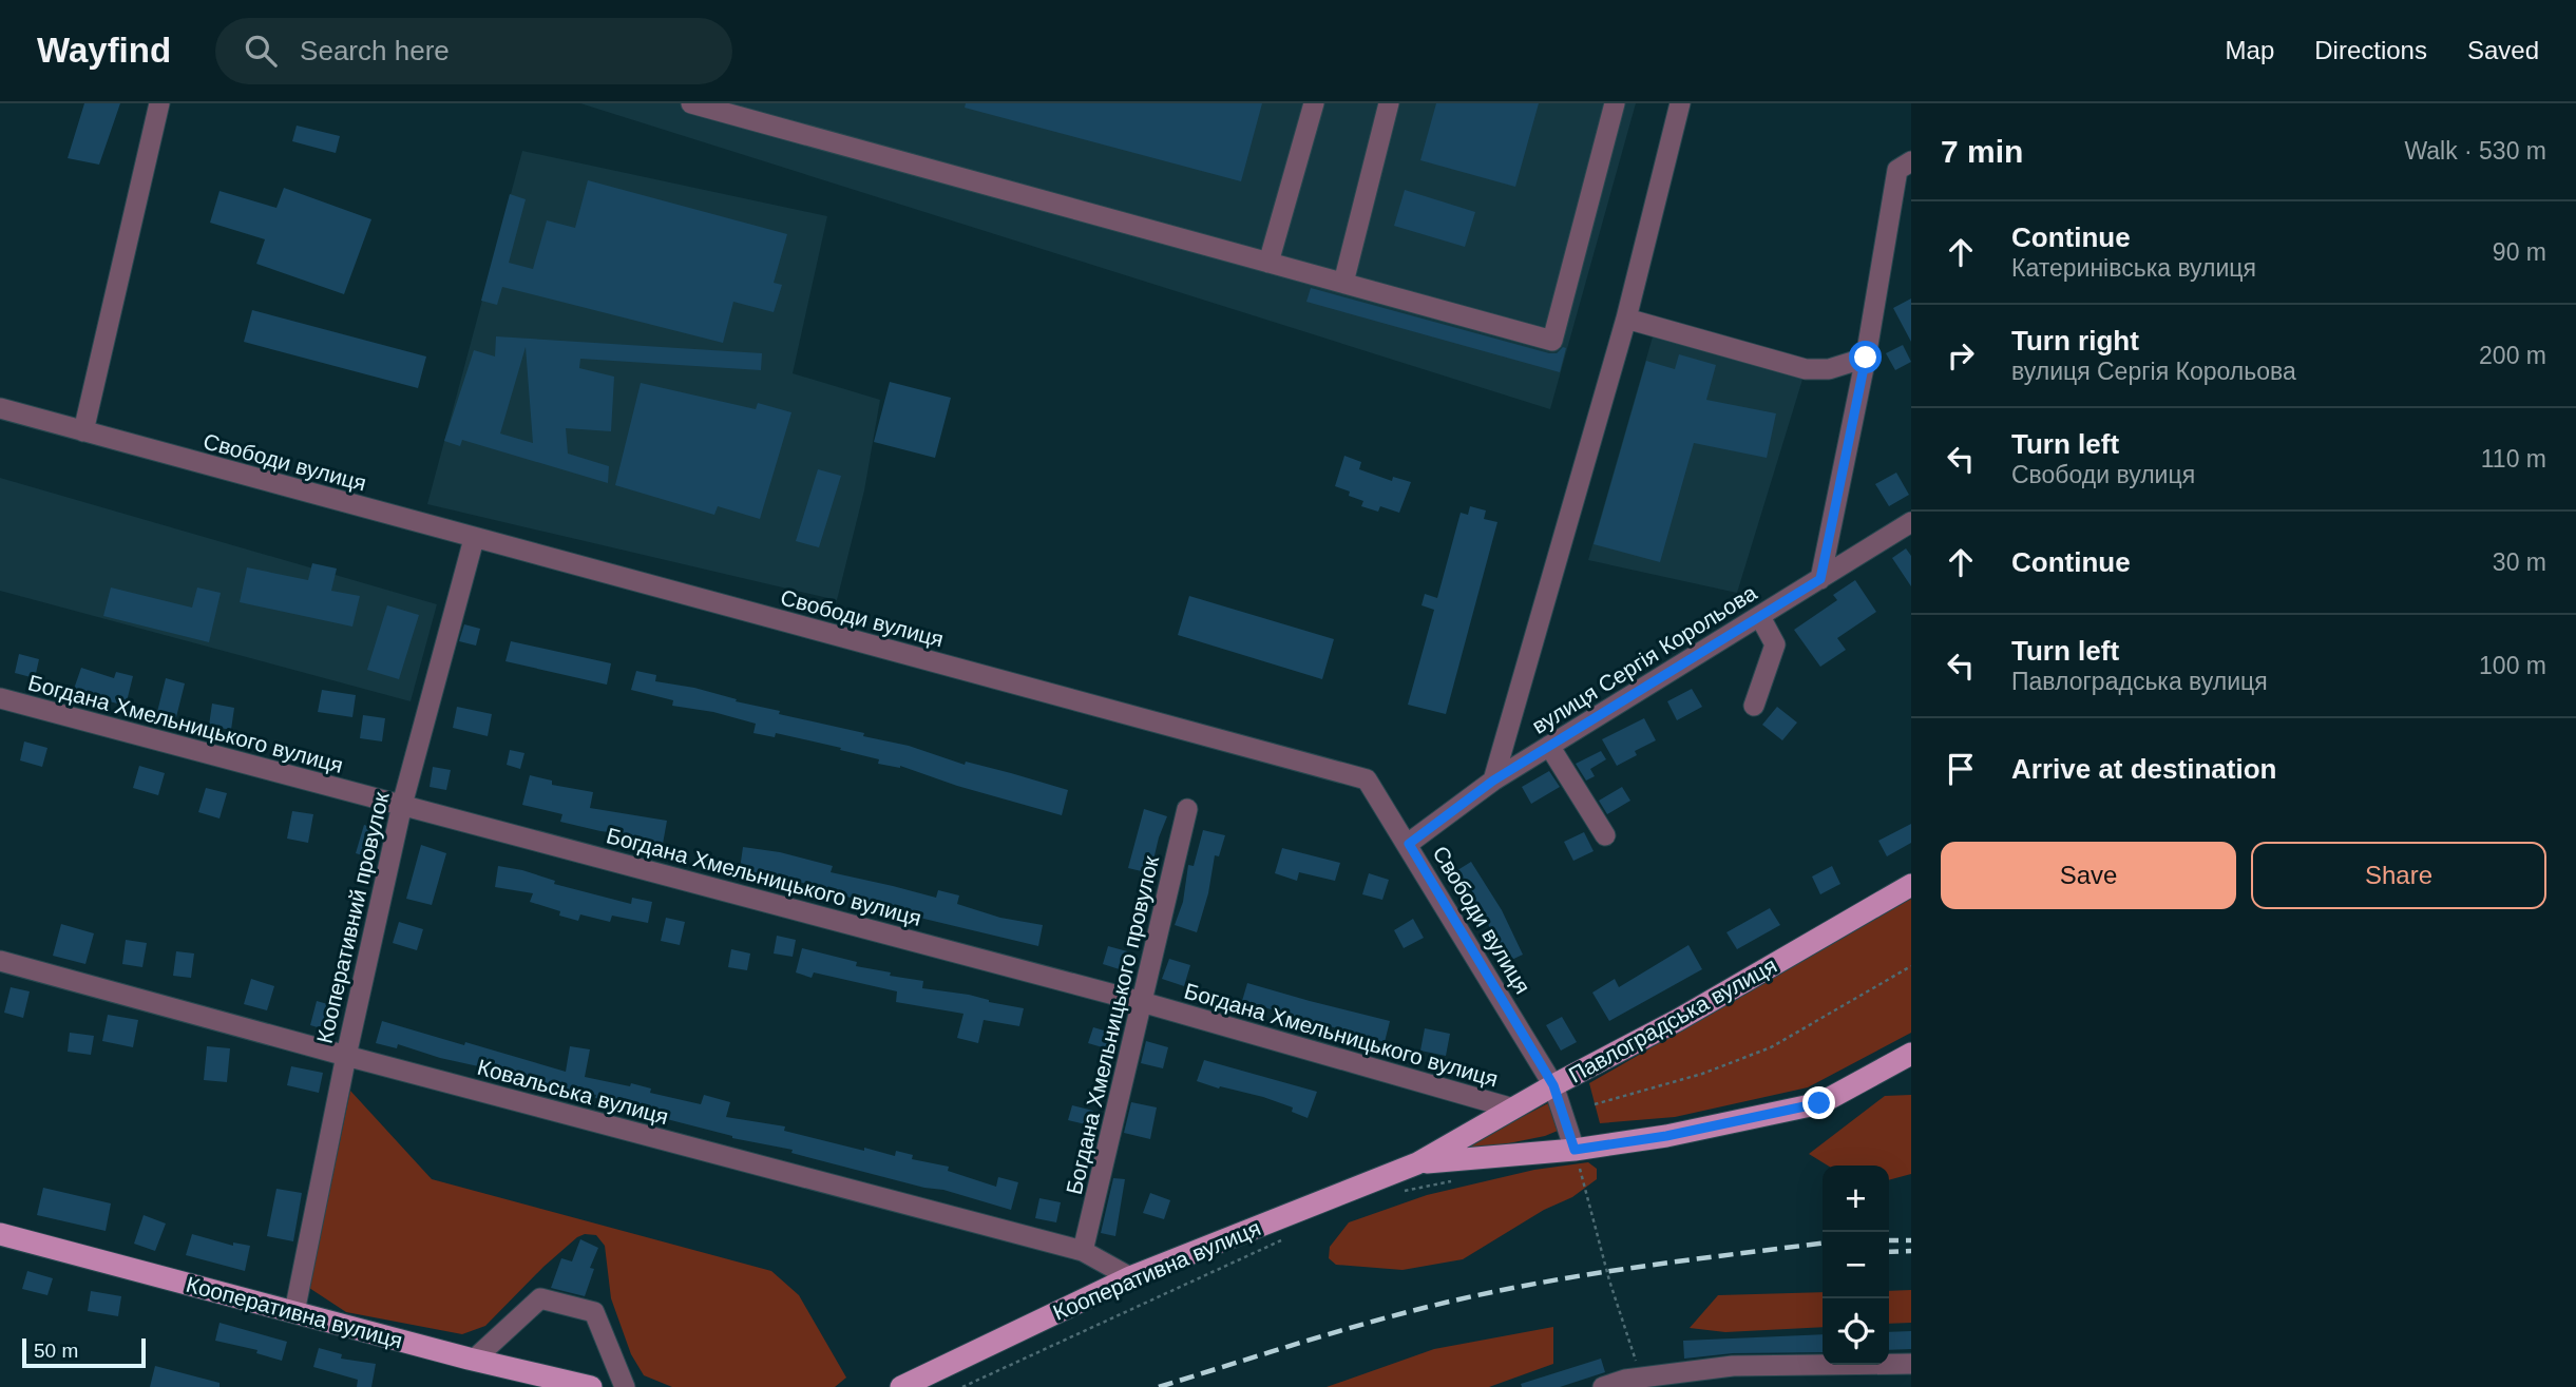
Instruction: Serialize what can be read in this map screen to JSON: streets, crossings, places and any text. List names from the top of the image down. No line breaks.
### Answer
{"streets":{"main road":["Павлоградська вулиця","Кооперативна вулиця"],"street":["Свободи вулиця","вулиця Сергія Корольова","Богдана Хмельницького вулиця","Кооперативний провулок","Богдана Хмельницького провулок","Ковальська вулиця"]},"crossings":[["Свободи вулиця","вулиця Сергія Корольова"],["Свободи вулиця","Кооперативний провулок"],["Свободи вулиця","Павлоградська вулиця"],["Богдана Хмельницького вулиця","Кооперативний провулок"],["Богдана Хмельницького вулиця","Павлоградська вулиця"],["Богдана Хмельницького вулиця","Богдана Хмельницького провулок"],["Кооперативний провулок","Ковальська вулиця"],["Кооперативний провулок","Кооперативна вулиця"],["Павлоградська вулиця","Кооперативна вулиця"],["Богдана Хмельницького провулок","Ковальська вулиця"],["Ковальська вулиця","Кооперативна вулиця"]],"scale_bar":"50 m","page":{"header":"Wayfind","search":"Search here","nav":["Map","Directions","Saved"],"heading":["7 min","Walk · 530 m"],"list":[["Continue","Катеринівська вулиця","90 m"],["Turn right","вулиця Сергія Корольова","200 m"],["Turn left","Свободи вулиця","110 m"],["Continue","30 m"],["Turn left","Павлоградська вулиця","100 m"],"Arrive at destination"],"buttons":["Save","Share"],"map_buttons":["+","−"],"scale":"50 m"}}
